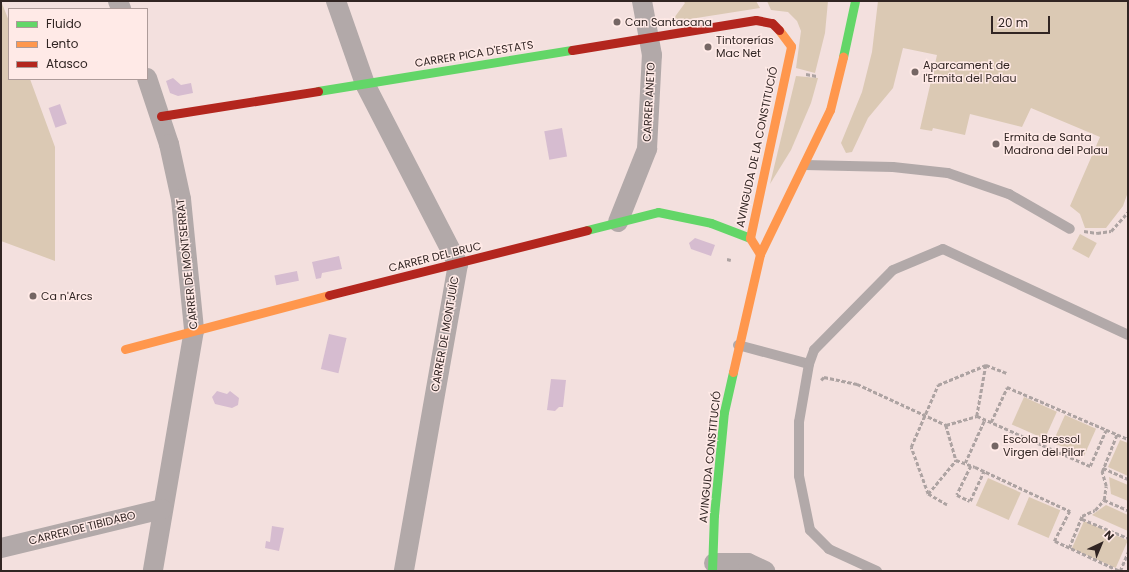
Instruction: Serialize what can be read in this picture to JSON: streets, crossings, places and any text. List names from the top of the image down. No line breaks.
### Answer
{"streets":{"street":["CARRER PICA D'ESTATS","CARRER ANETO","AVINGUDA DE LA CONSTITUCIÓ","CARRER DEL BRUC","CARRER DE MONTSERRAT","CARRER DE MONTJUÏC","AVINGUDA CONSTITUCIÓ","CARRER DE TIBIDABO"]},"crossings":[["CARRER PICA D'ESTATS","CARRER ANETO"],["CARRER PICA D'ESTATS","AVINGUDA DE LA CONSTITUCIÓ"],["CARRER PICA D'ESTATS","CARRER DE MONTSERRAT"],["CARRER PICA D'ESTATS","CARRER DE MONTJUÏC"],["CARRER ANETO","CARRER DEL BRUC"],["AVINGUDA DE LA CONSTITUCIÓ","CARRER DEL BRUC"],["AVINGUDA DE LA CONSTITUCIÓ","AVINGUDA CONSTITUCIÓ"],["CARRER DEL BRUC","CARRER DE MONTSERRAT"],["CARRER DEL BRUC","CARRER DE MONTJUÏC"],["CARRER DE MONTSERRAT","CARRER DE TIBIDABO"]],"places":["Can Santacana","Tintorerías Mac Net","Aparcament de l'Ermita del Palau","Ermita de Santa Madrona del Palau","Ca n'Arcs","Escola Bressol Virgen del Pilar"],"legend":["Fluido","Lento","Atasco"],"scale_bar":"20 m","north":"top right"}
